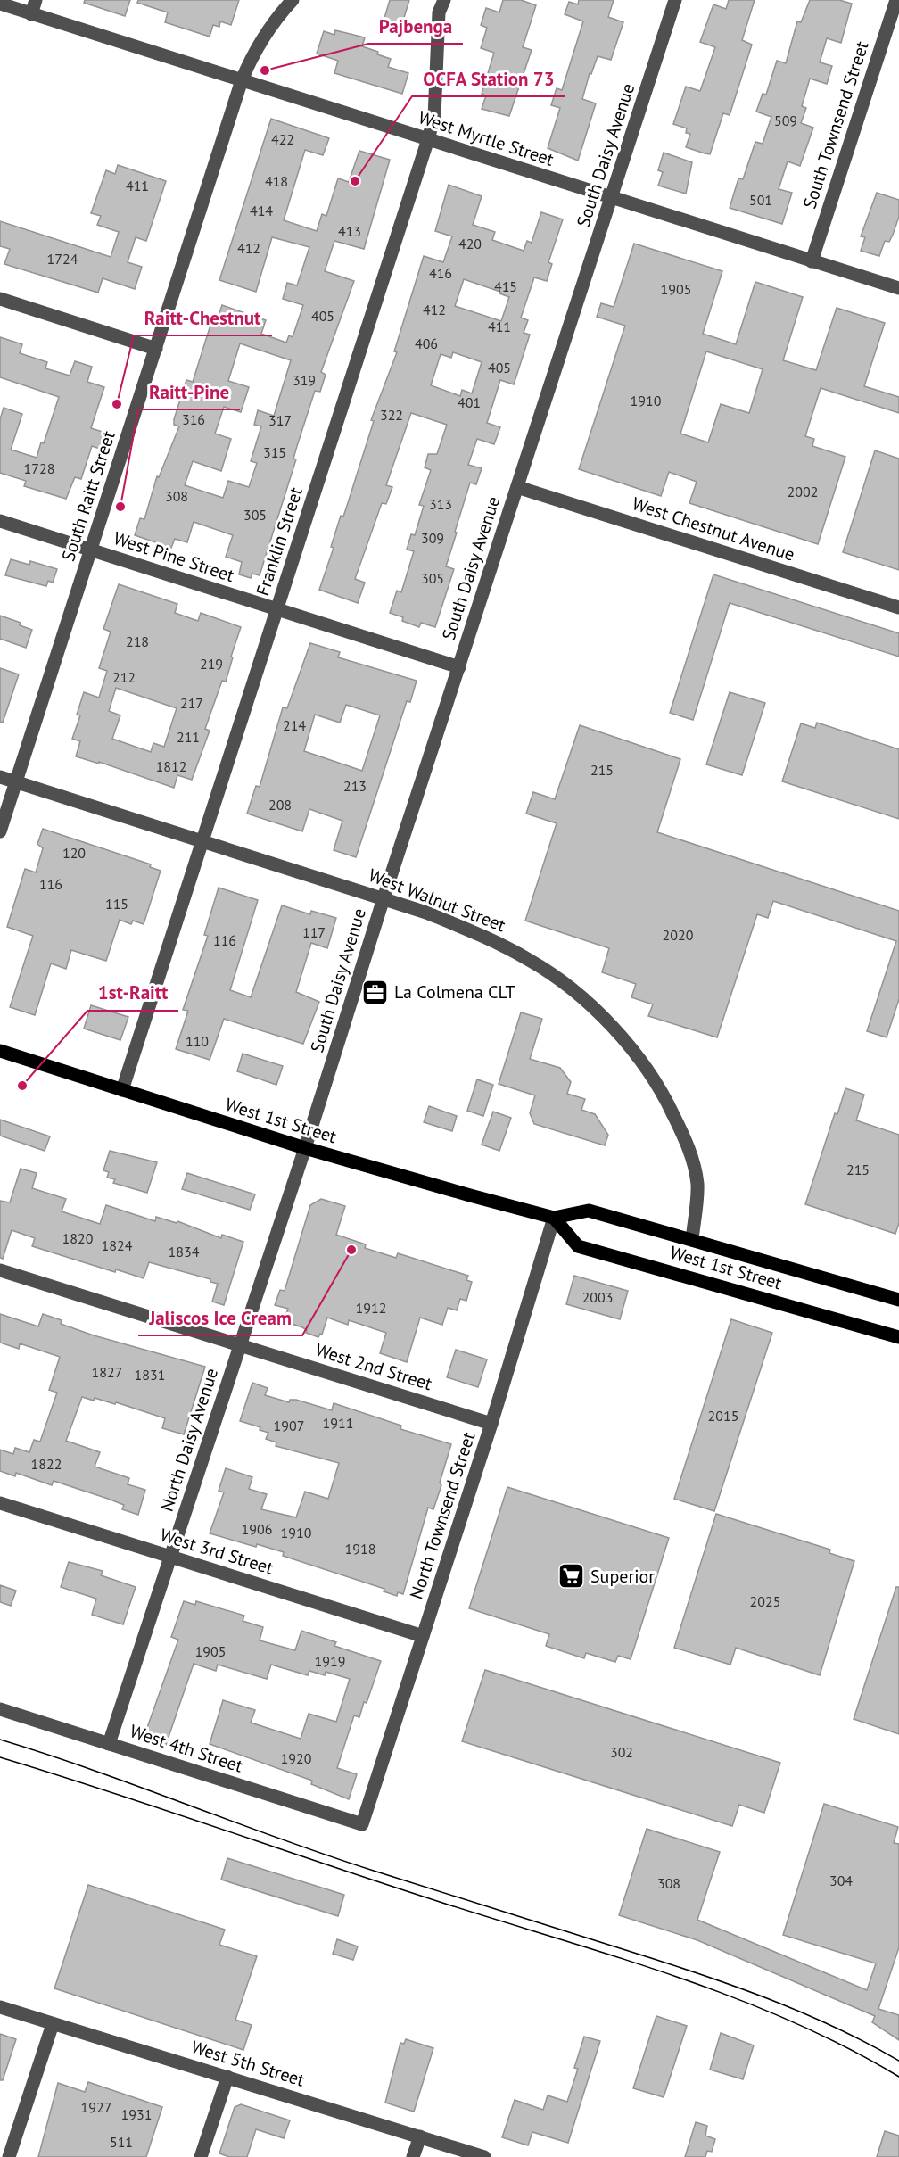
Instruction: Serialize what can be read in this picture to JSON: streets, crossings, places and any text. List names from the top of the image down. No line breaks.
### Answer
{"streets":{"main road":["West 1st Street"],"street":["South Townsend Street","West Myrtle Street","South Daisy Avenue","South Raitt Street","West Chestnut Avenue","Franklin Street","West Pine Street","West Walnut Street","West 2nd Street","North Daisy Avenue","North Townsend Street","West 3rd Street","West 4th Street","West 5th Street"]},"crossings":[["South Townsend Street","West Myrtle Street"],["West Myrtle Street","South Daisy Avenue"],["West Myrtle Street","South Raitt Street"],["West Myrtle Street","Franklin Street"],["South Daisy Avenue","West Chestnut Avenue"],["South Daisy Avenue","West Pine Street"],["South Daisy Avenue","West Walnut Street"],["South Daisy Avenue","West 1st Street"],["South Daisy Avenue","North Daisy Avenue"],["South Raitt Street","West Pine Street"],["South Raitt Street","West Walnut Street"],["Franklin Street","West Pine Street"],["Franklin Street","West Walnut Street"],["Franklin Street","West 1st Street"],["West Walnut Street","West 1st Street"],["West 1st Street","North Daisy Avenue"],["West 1st Street","North Townsend Street"],["West 2nd Street","North Daisy Avenue"],["West 2nd Street","North Townsend Street"],["North Daisy Avenue","West 3rd Street"],["North Daisy Avenue","West 4th Street"],["North Townsend Street","West 3rd Street"],["North Townsend Street","West 4th Street"]],"places":{"other":["Pajbenga","OCFA Station 73","Raitt-Chestnut","Raitt-Pine","1st-Raitt","Jaliscos Ice Cream"],"office":["La Colmena CLT"],"supermarket":["Superior"]},"house_numbers":["509","422","418","411","501","414","413","420","412","1724","416","415","1905","412","405","411","406","405","319","1910","401","322","316","317","315","1728","2002","308","313","305","309","305","218","219","212","217","214","211","1812","215","213","208","120","116","115","117","2020","116","110","215","1820","1824","1834","2003","1912","1827","1831","2015","1911","1907","1822","1906","1910","1918","2025","1905","1919","302","1920","304","308","1927","1931","511"]}
